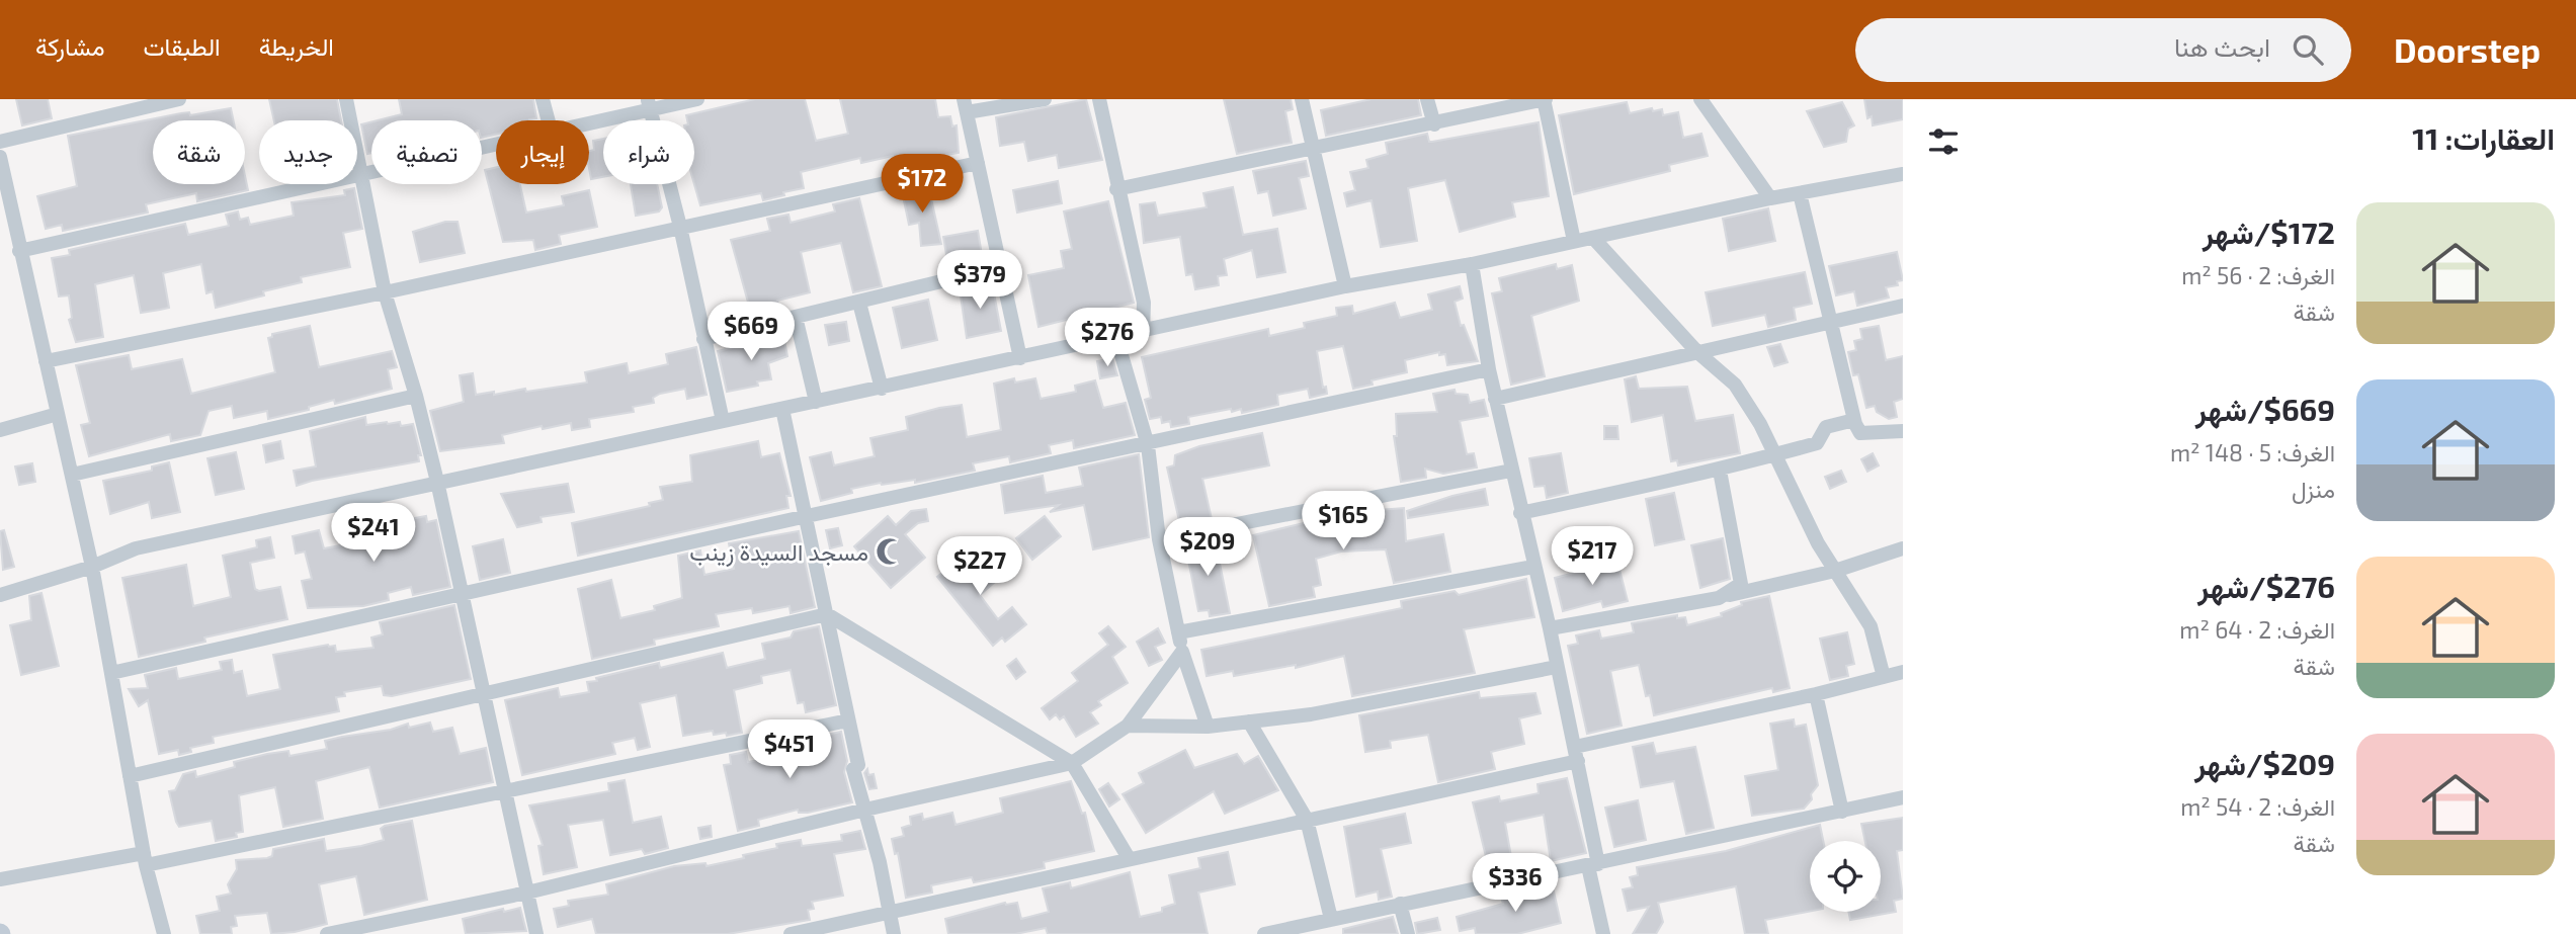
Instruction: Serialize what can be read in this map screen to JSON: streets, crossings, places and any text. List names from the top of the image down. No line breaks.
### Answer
{"places":{"mosque":["مسجد السيدة زينب"]},"page":{"header":"Doorstep","search":"ابحث هنا","nav":["الخريطة","الطبقات","مشاركة"],"heading":"العقارات: 11","chip":["شراء","إيجار","تصفية","جديد","شقة"],"price":["$172","$379","$669","$276","$165","$241","$209","$217","$227","$451","$336"],"list":[{"name":"$172/شهر","note":"الغرف: 2 · 56 m² · شقة"},{"name":"$669/شهر","note":"الغرف: 5 · 148 m² · منزل"},{"name":"$276/شهر","note":"الغرف: 2 · 64 m² · شقة"},{"name":"$209/شهر","note":"الغرف: 2 · 54 m² · شقة"}]}}
